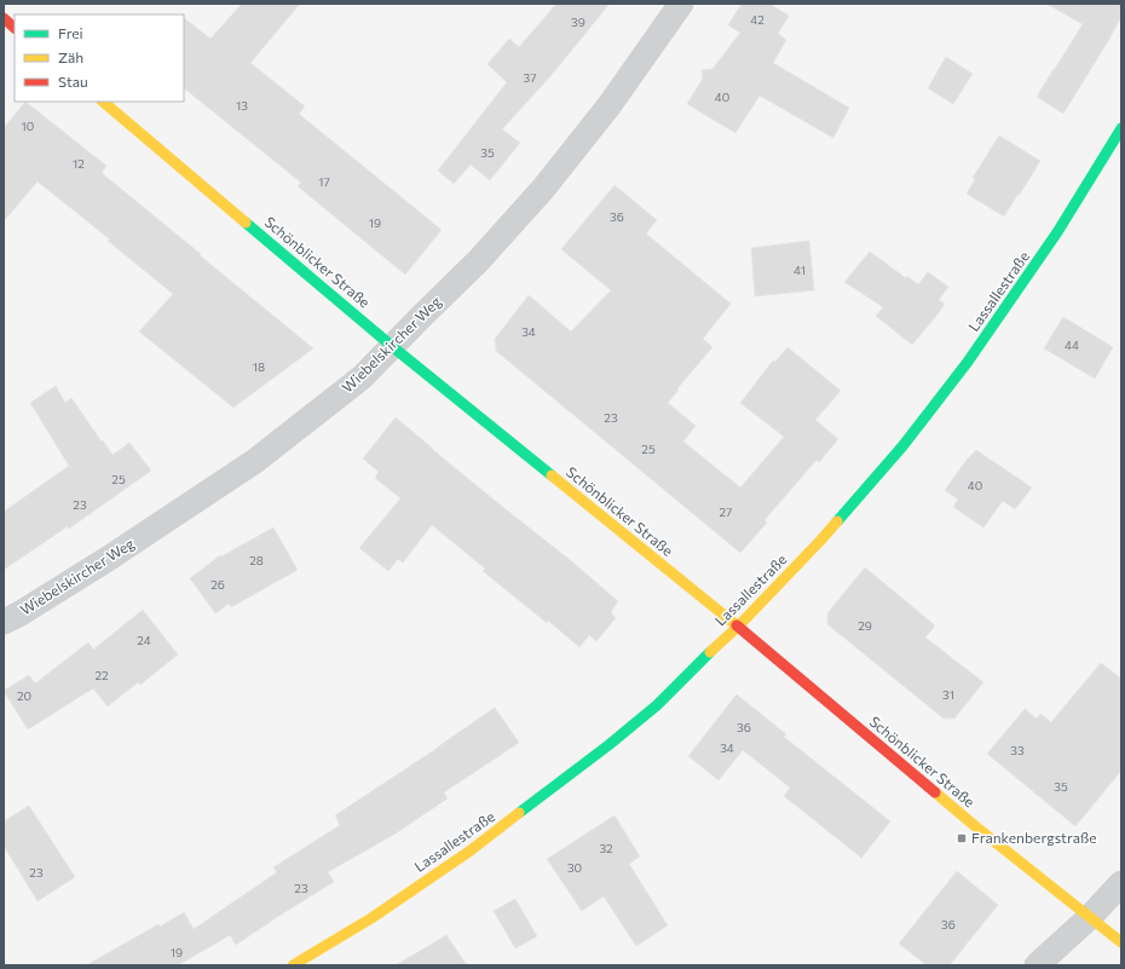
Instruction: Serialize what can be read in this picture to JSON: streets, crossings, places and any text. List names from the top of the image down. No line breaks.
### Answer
{"streets":{"street":["Schönblicker Straße","Lassallestraße","Wiebelskircher Weg"]},"crossings":[["Schönblicker Straße","Lassallestraße"],["Schönblicker Straße","Wiebelskircher Weg"]],"places":{"transit":["Frankenbergstraße"]},"house_numbers":["42","39","37","40","13","10","35","12","17","36","19","41","34","44","18","23","25","25","40","23","27","28","26","29","24","22","31","20","36","34","33","35","32","30","23","23","36","19"],"legend":["Frei","Zäh","Stau"]}
